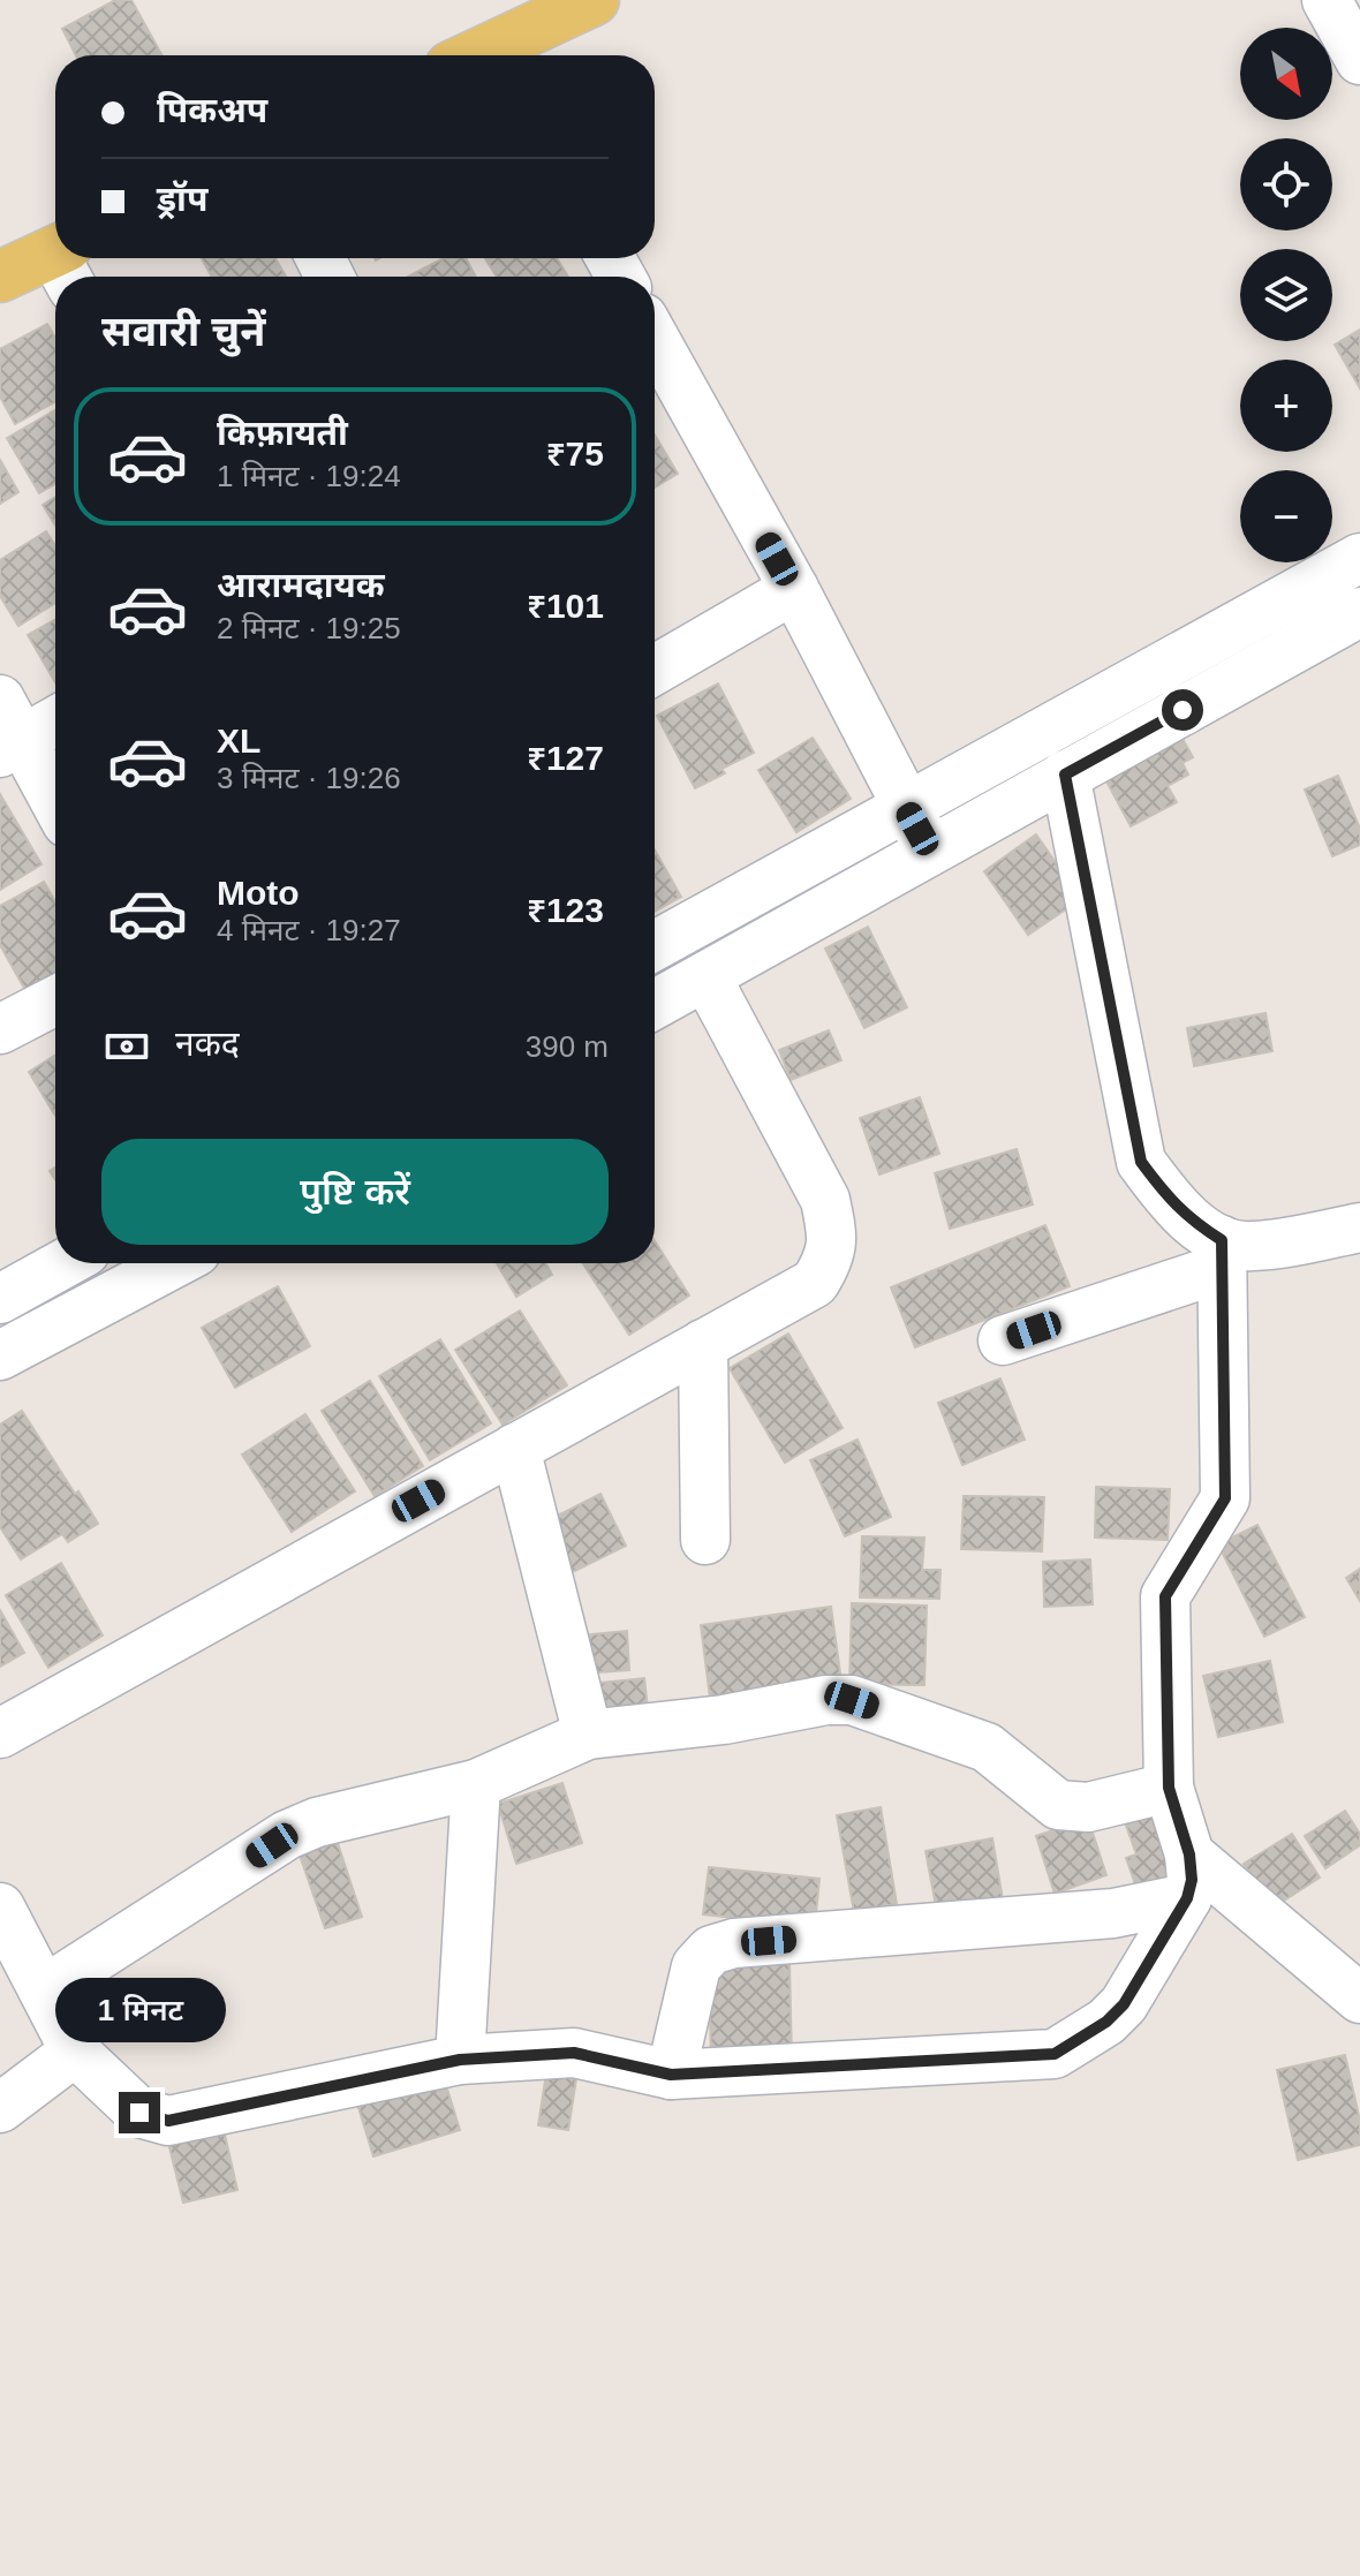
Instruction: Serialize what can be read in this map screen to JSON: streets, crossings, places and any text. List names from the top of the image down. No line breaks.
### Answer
{"north":"bottom right","page":{"map_buttons":["+","−"],"banner":["पिकअप","ड्रॉप"],"heading":"सवारी चुनें","list":[{"name":"किफ़ायती","note":"1 मिनट · 19:24","value":"₹75"},{"name":"आरामदायक","note":"2 मिनट · 19:25","value":"₹101"},{"name":"XL","note":"3 मिनट · 19:26","value":"₹127"},{"name":"Moto","note":"4 मिनट · 19:27","value":"₹123"}],"pay":["नकद","390 m"],"buttons":"पुष्टि करें","bubble":"1 मिनट"}}
